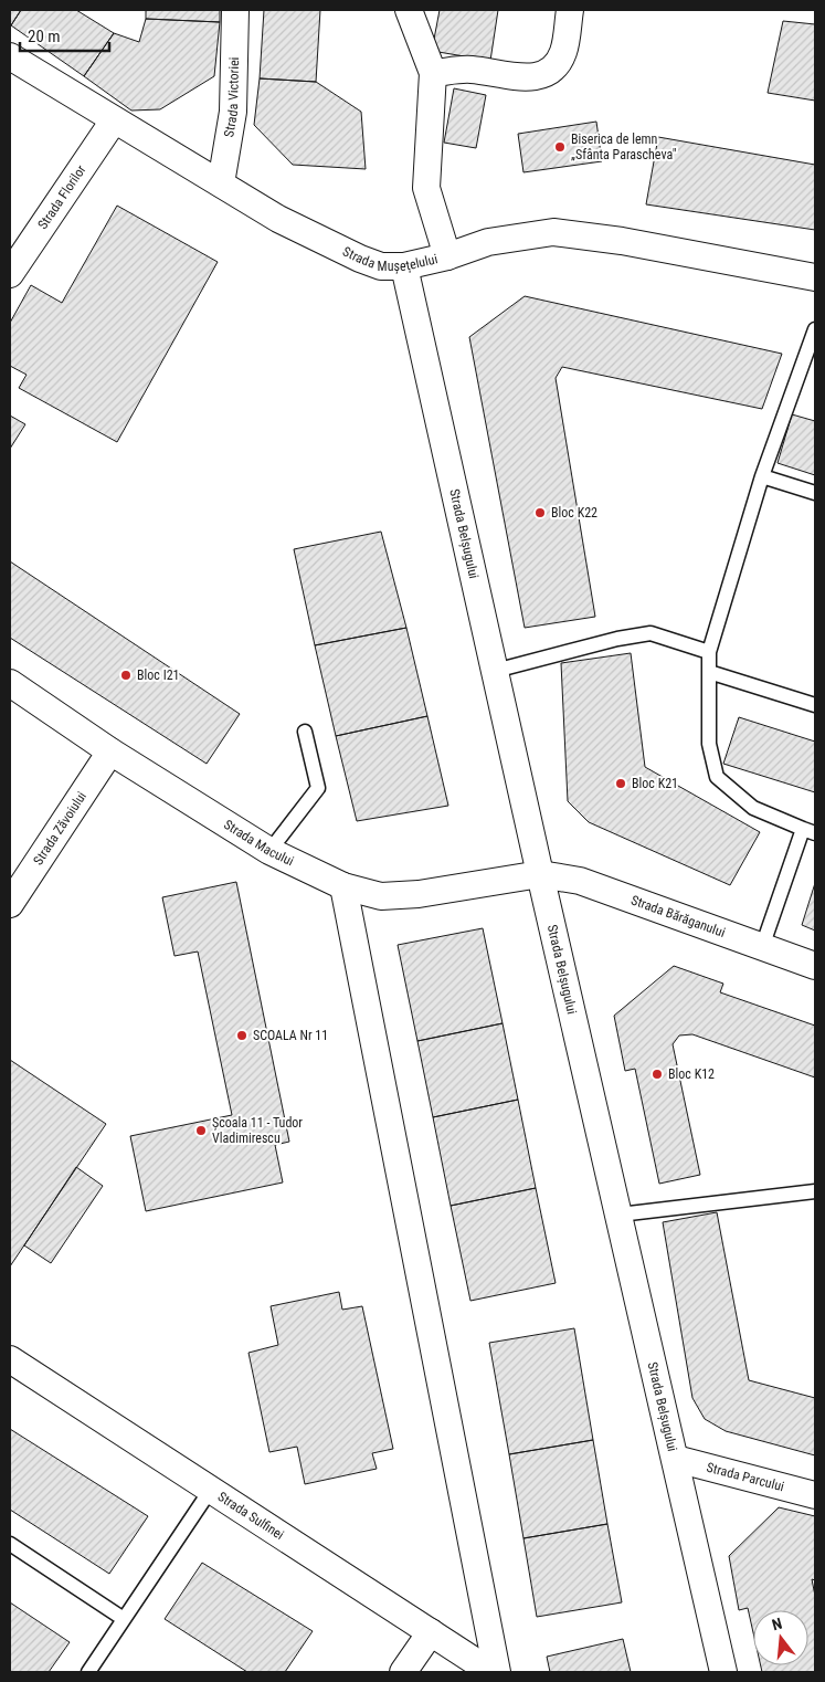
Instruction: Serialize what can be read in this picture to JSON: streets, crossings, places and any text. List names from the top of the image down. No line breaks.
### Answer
{"streets":{"street":["Strada Victoriei","Strada Florilor","Strada Mușețelului","Strada Belșugului","Strada Zăvoiului","Strada Macului","Strada Bărăganului","Strada Parcului","Strada Sulfinei"]},"crossings":[["Strada Victoriei","Strada Mușețelului"],["Strada Florilor","Strada Mușețelului"],["Strada Mușețelului","Strada Belșugului"],["Strada Belșugului","Strada Macului"],["Strada Belșugului","Strada Bărăganului"],["Strada Belșugului","Strada Parcului"],["Strada Zăvoiului","Strada Macului"],["Strada Macului","Strada Bărăganului"]],"places":["Biserica de lemn „Sfânta Parascheva\"","Bloc K22","Bloc I21","Bloc K21","SCOALA Nr 11","Bloc K12","Școala 11 - Tudor Vladimirescu"],"scale_bar":"20 m","north":"top"}
